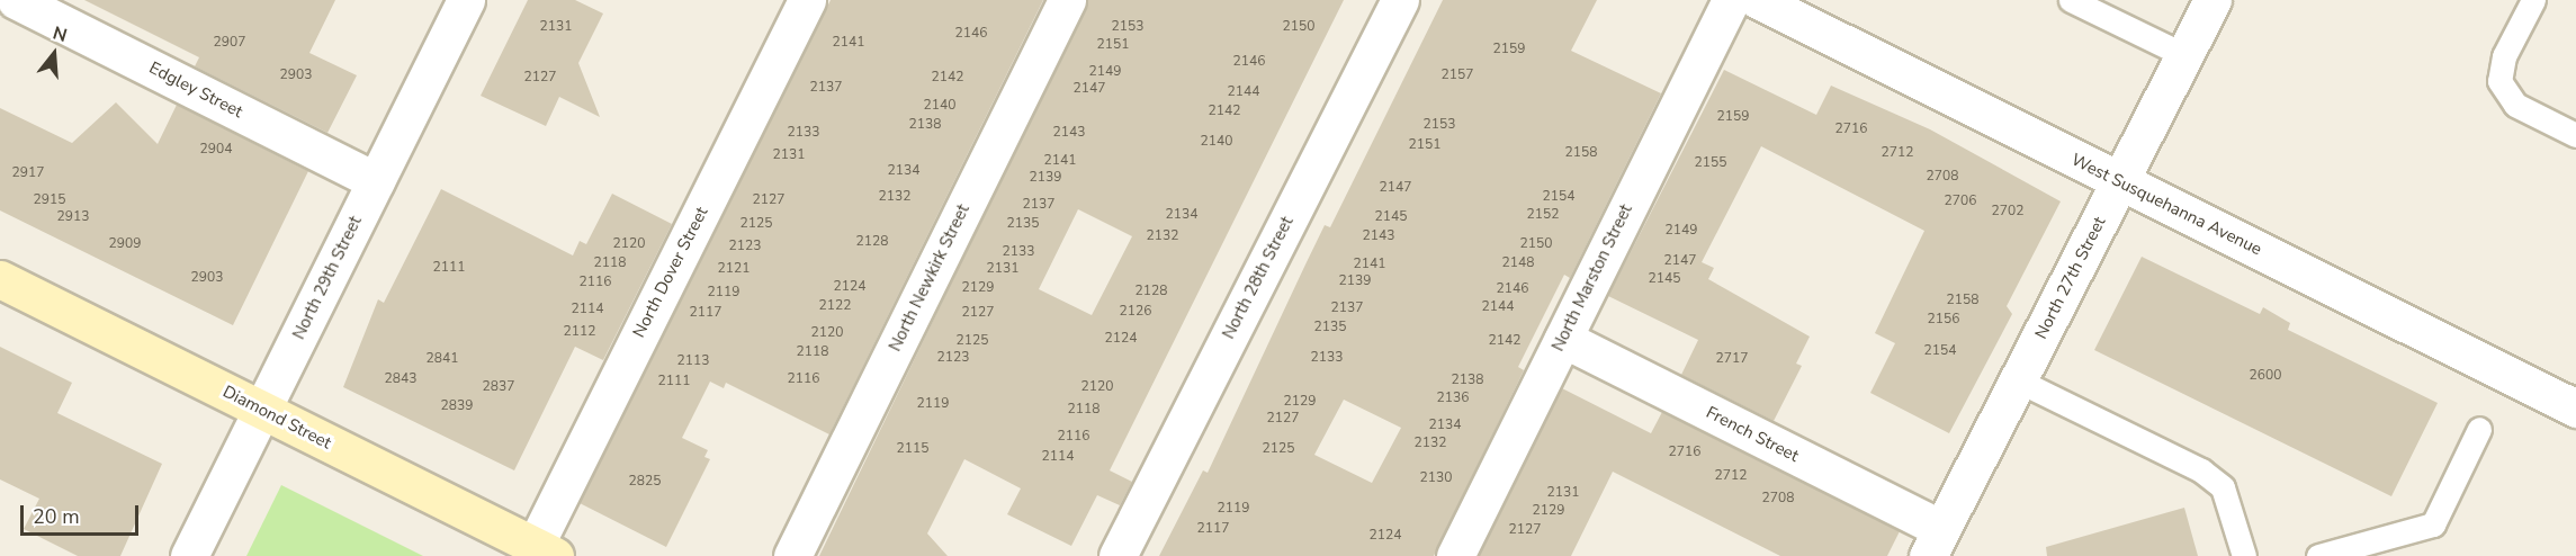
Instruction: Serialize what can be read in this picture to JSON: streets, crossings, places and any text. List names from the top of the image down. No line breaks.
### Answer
{"streets":{"main road":["Diamond Street"],"street":["Edgley Street","West Susquehanna Avenue","North Dover Street","North 29th Street","North Newkirk Street","North 28th Street","North Marston Street","North 27th Street","French Street"]},"crossings":[["Edgley Street","North 29th Street"],["West Susquehanna Avenue","North 27th Street"],["North Dover Street","Diamond Street"],["North 29th Street","Diamond Street"],["North Marston Street","French Street"],["North 27th Street","French Street"]],"house_numbers":["2131","2153","2150","2146","2907","2141","2151","2159","2146","2149","2903","2157","2127","2142","2137","2147","2144","2140","2142","2159","2138","2153","2716","2133","2143","2140","2151","2904","2158","2712","2131","2141","2155","2134","2917","2708","2139","2147","2132","2154","2915","2127","2706","2137","2702","2134","2152","2913","2145","2125","2135","2149","2132","2143","2128","2909","2120","2150","2123","2133","2147","2118","2148","2141","2111","2121","2131","2903","2145","2139","2116","2124","2129","2146","2128","2119","2158","2122","2144","2137","2114","2126","2117","2127","2156","2135","2112","2120","2124","2125","2142","2154","2118","2123","2133","2841","2717","2113","2600","2843","2116","2138","2111","2837","2120","2136","2129","2119","2839","2118","2127","2134","2116","2132","2115","2125","2716","2114","2712","2130","2825","2131","2708","2119","2129","2117","2127","2124"],"scale_bar":"20 m","north":"top"}
